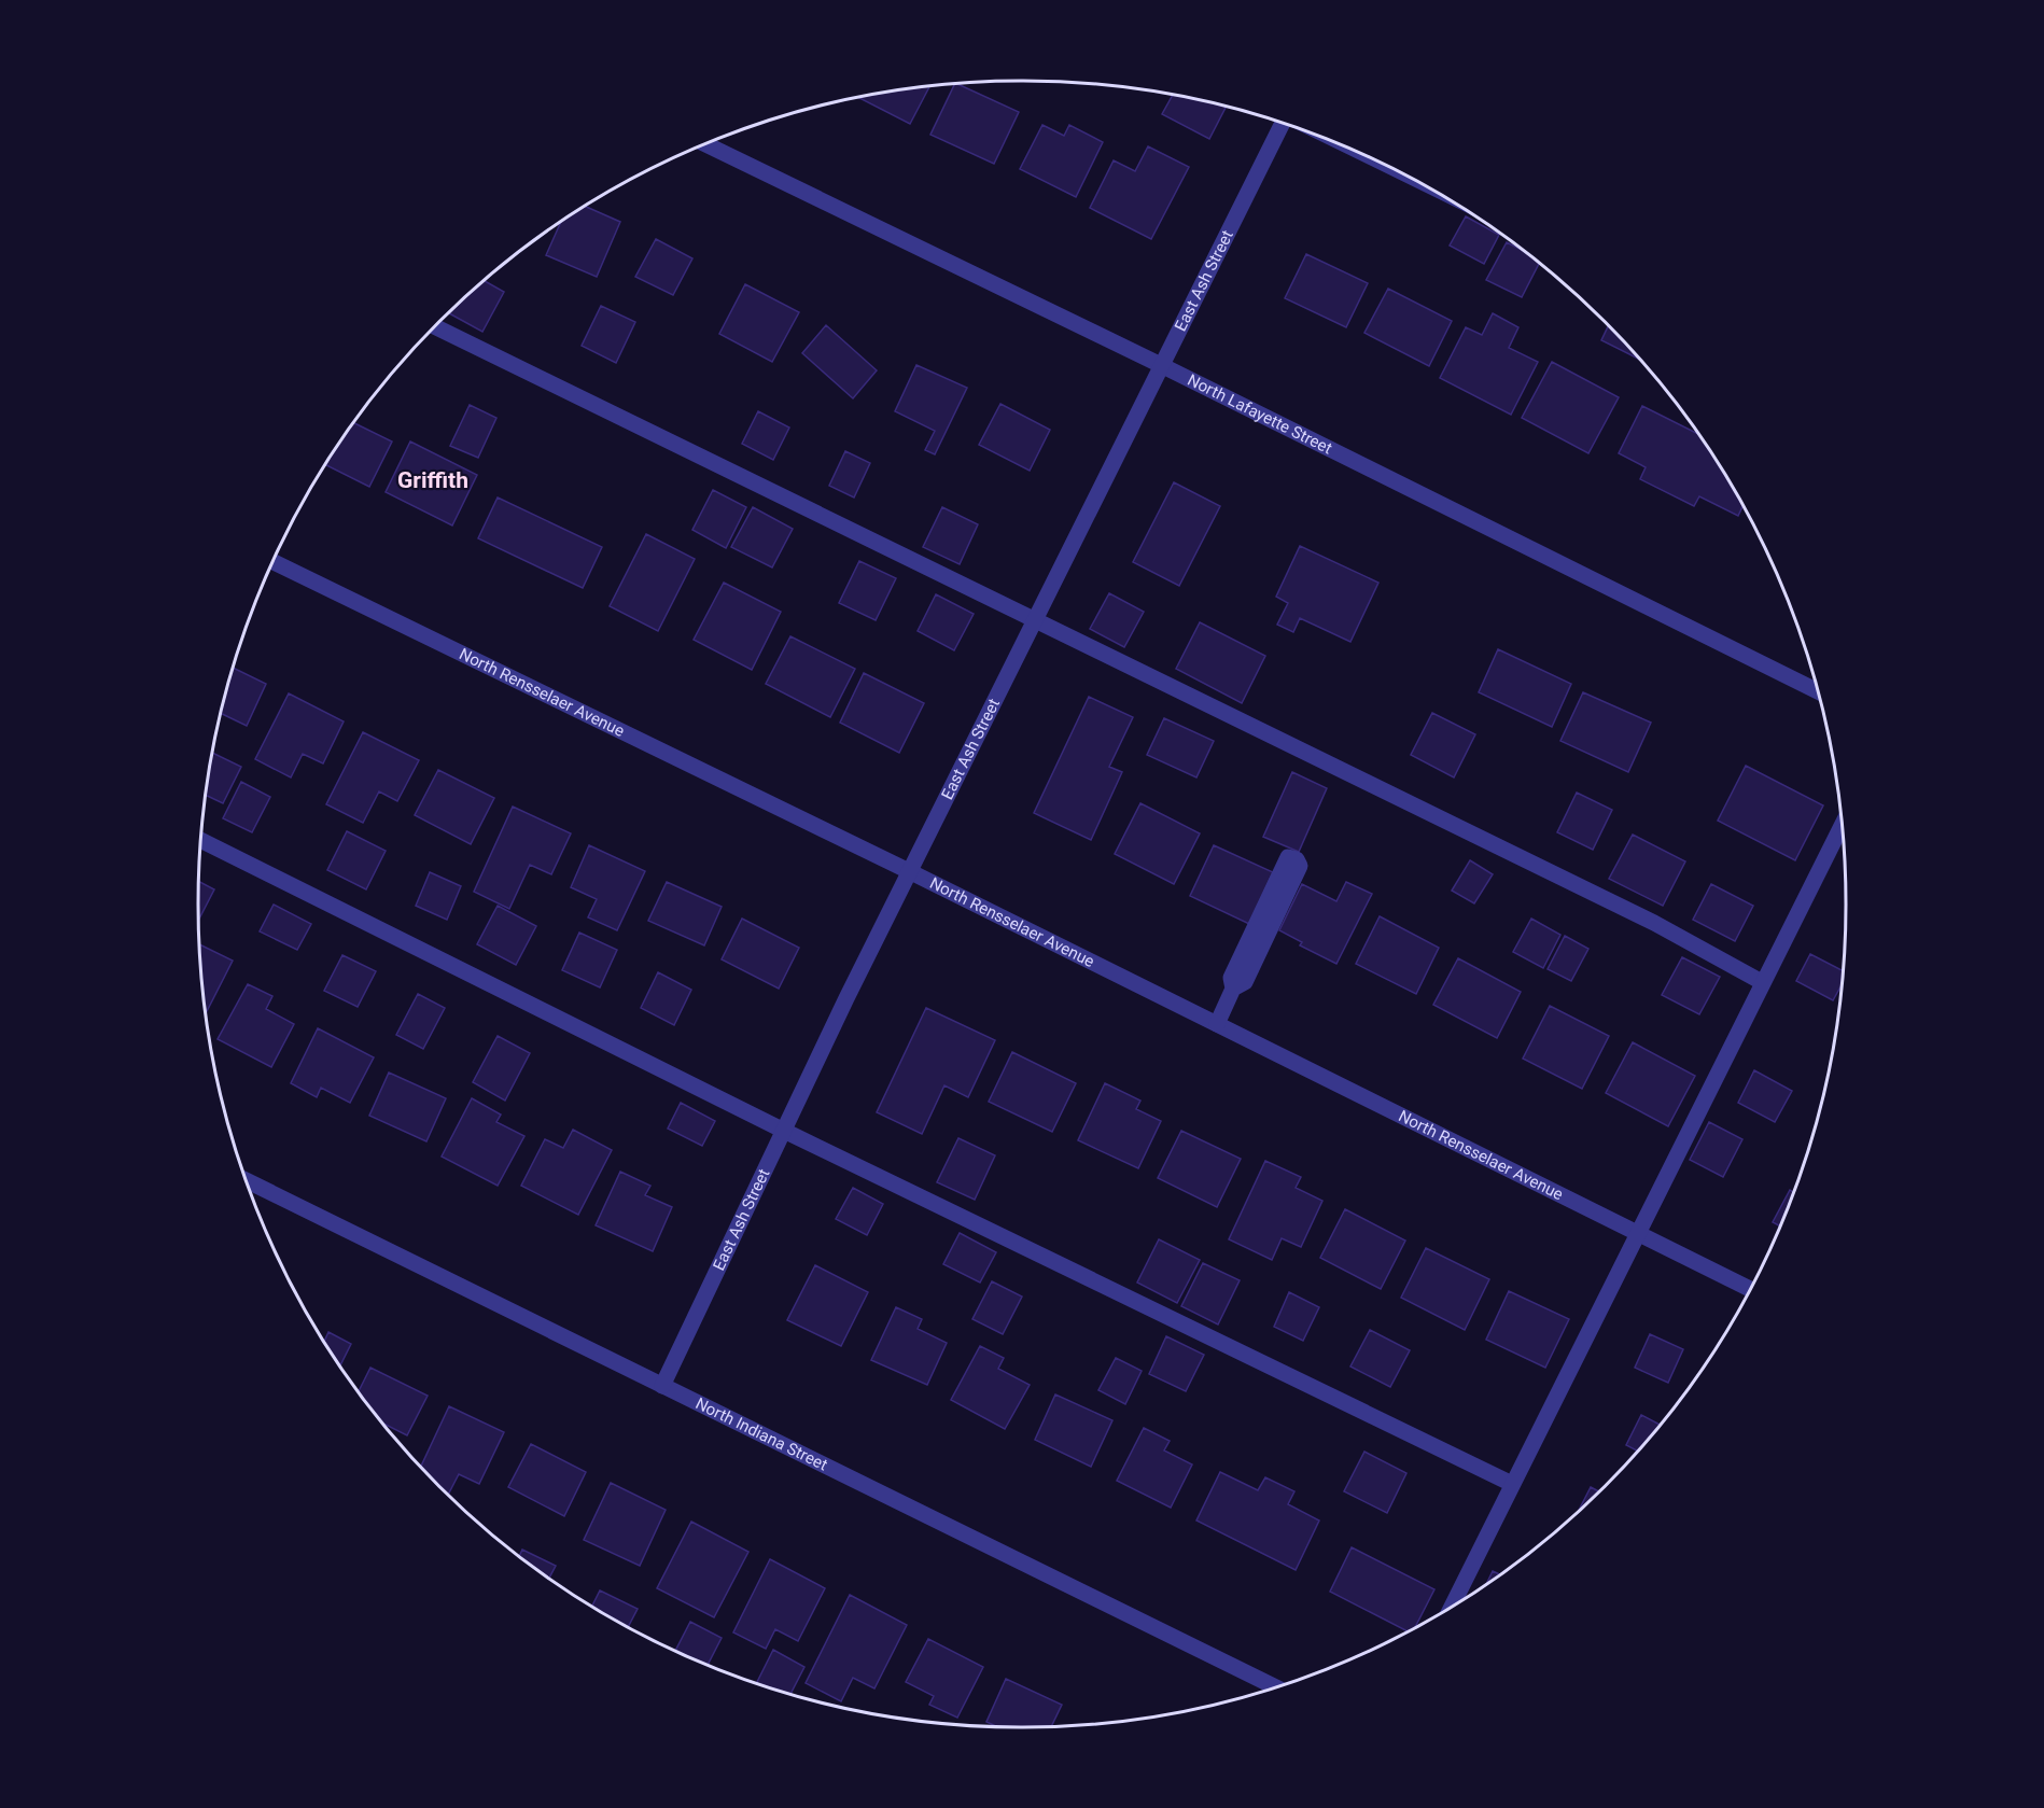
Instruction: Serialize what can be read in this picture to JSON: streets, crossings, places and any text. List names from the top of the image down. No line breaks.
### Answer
{"streets":{"street":["East Ash Street","North Lafayette Street","North Rensselaer Avenue","North Indiana Street"]},"crossings":[["East Ash Street","North Lafayette Street"],["East Ash Street","North Rensselaer Avenue"],["East Ash Street","North Indiana Street"]],"districts":["Griffith"]}
